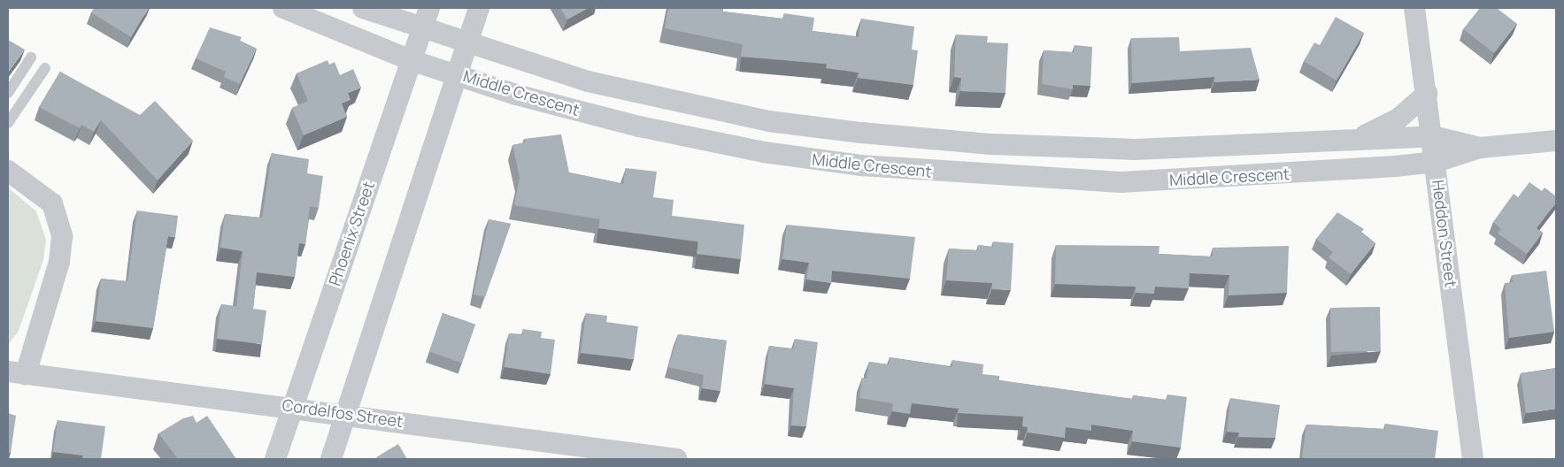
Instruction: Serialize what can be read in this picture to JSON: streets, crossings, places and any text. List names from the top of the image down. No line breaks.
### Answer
{"streets":{"street":["Middle Crescent","Phoenix Street","Heddon Street","Cordelfos Street"]},"crossings":[["Middle Crescent","Phoenix Street"],["Middle Crescent","Heddon Street"],["Phoenix Street","Cordelfos Street"]]}
